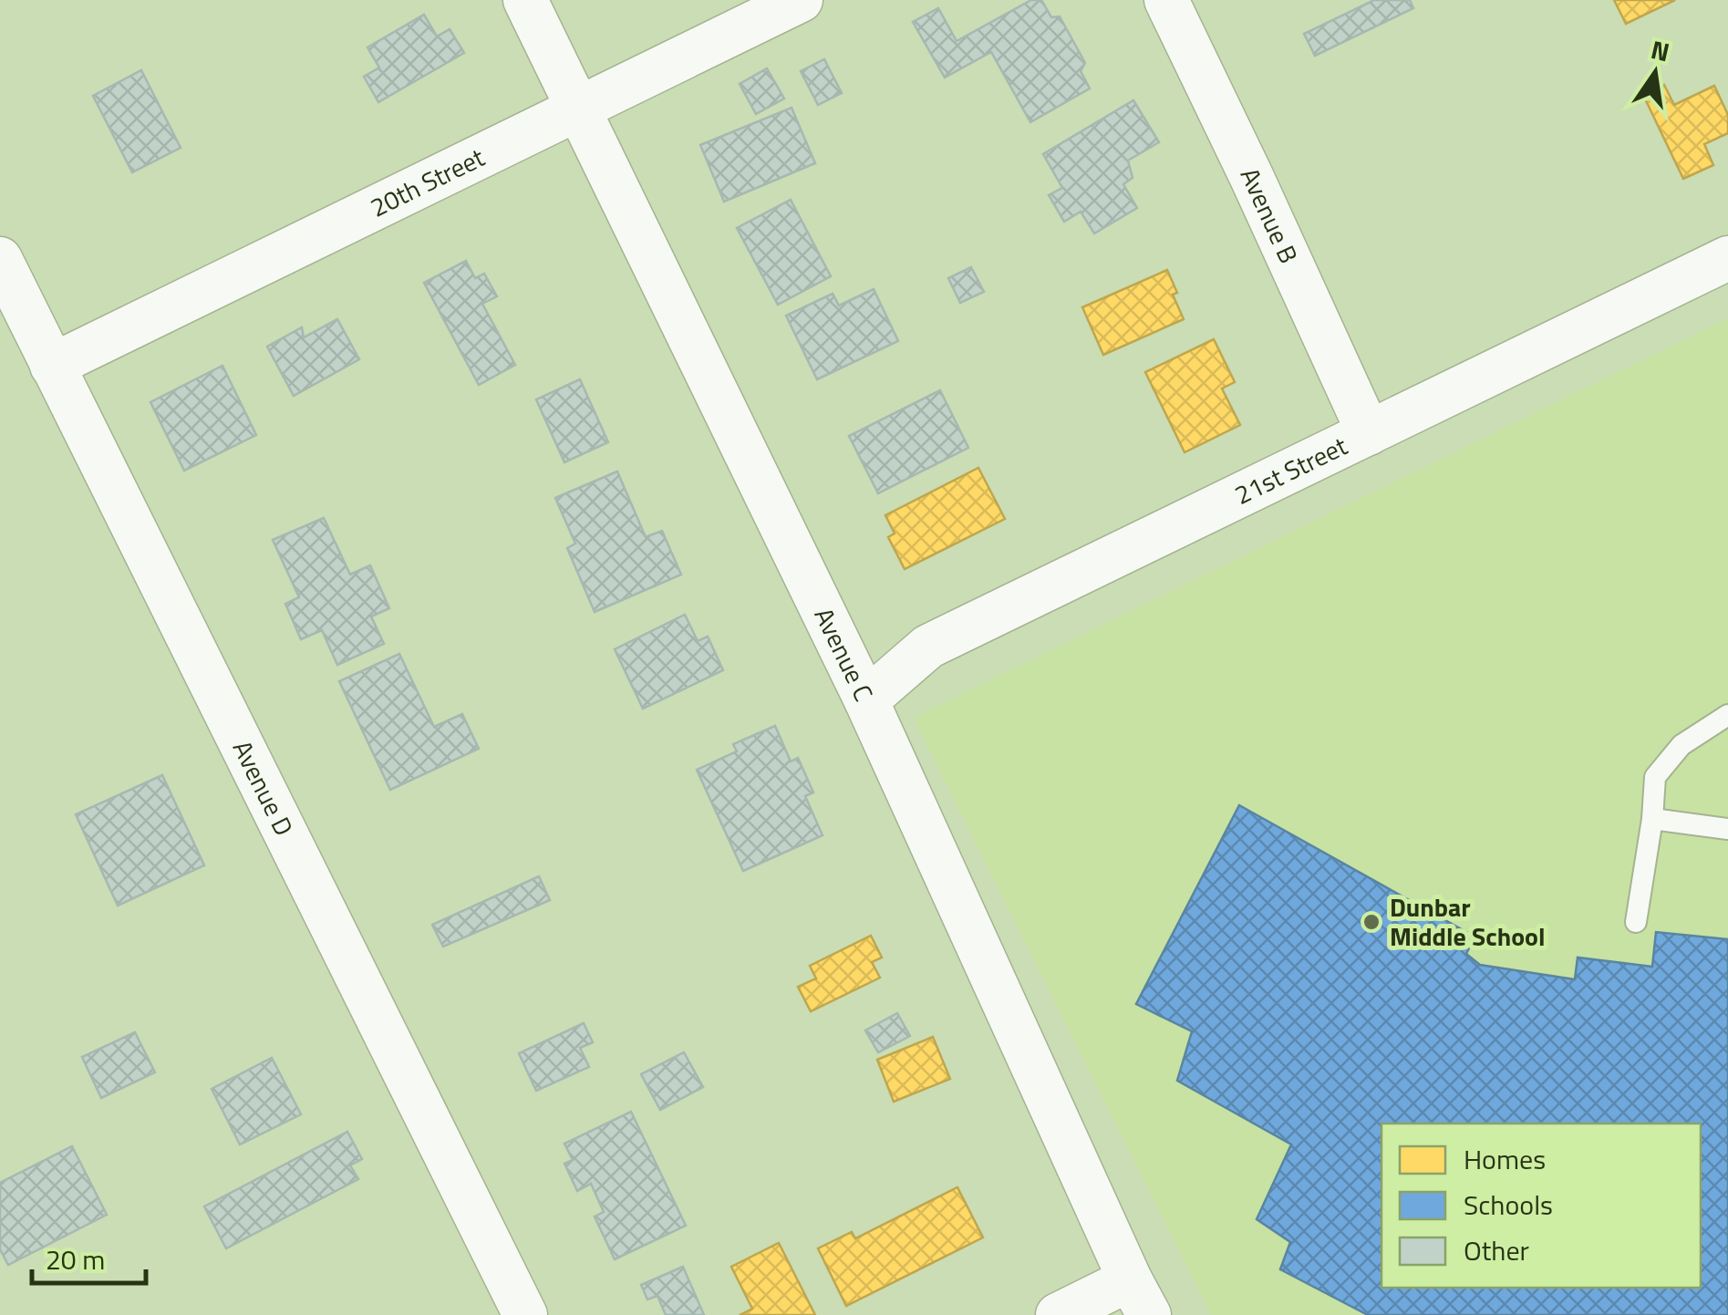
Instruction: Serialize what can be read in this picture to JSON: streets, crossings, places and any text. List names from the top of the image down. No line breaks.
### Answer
{"streets":{"street":["20th Street","Avenue B","21st Street","Avenue C","Avenue D"]},"crossings":[["20th Street","Avenue C"],["20th Street","Avenue D"],["Avenue B","21st Street"],["21st Street","Avenue C"]],"places":["Dunbar Middle School"],"legend":["Homes","Schools","Other"],"scale_bar":"20 m","north":"top"}
